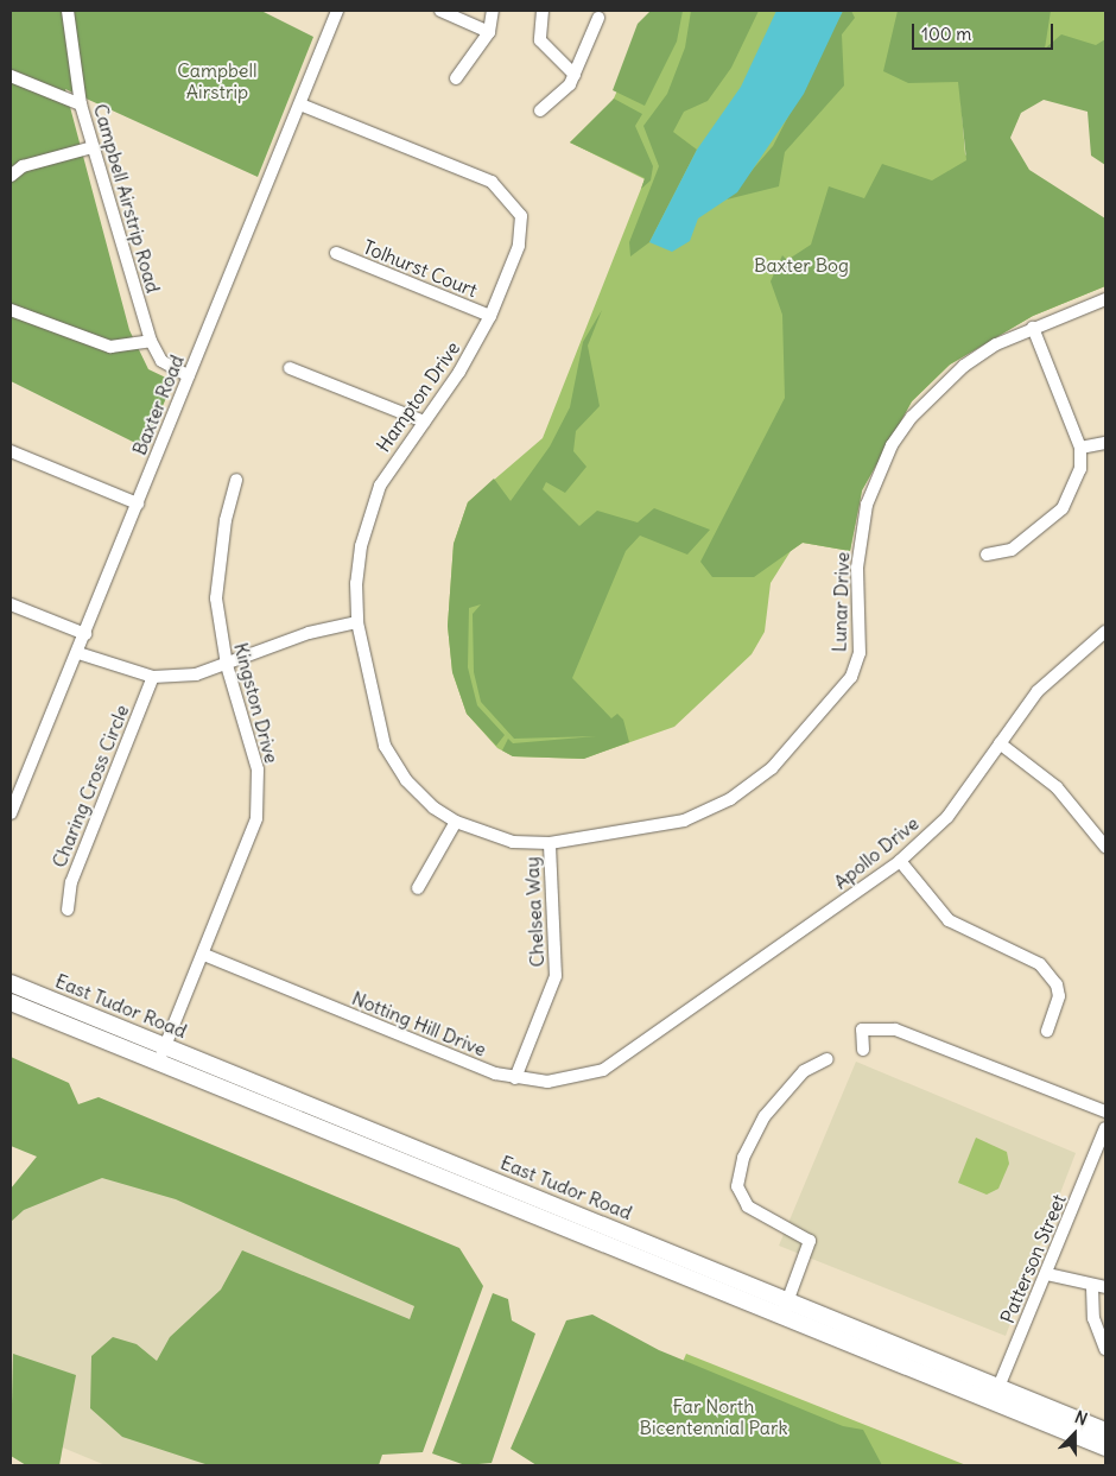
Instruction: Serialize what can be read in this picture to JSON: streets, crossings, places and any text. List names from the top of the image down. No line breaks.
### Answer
{"streets":{"main road":["East Tudor Road"],"street":["Campbell Airstrip Road","Tolhurst Court","Hampton Drive","Baxter Road","Lunar Drive","Kingston Drive","Charing Cross Circle","Apollo Drive","Chelsea Way","Notting Hill Drive","Patterson Street"]},"crossings":[["Campbell Airstrip Road","Baxter Road"],["Tolhurst Court","Hampton Drive"],["Hampton Drive","Baxter Road"],["Hampton Drive","Lunar Drive"],["Lunar Drive","Chelsea Way"],["Kingston Drive","East Tudor Road"],["Kingston Drive","Notting Hill Drive"],["Apollo Drive","Notting Hill Drive"],["Chelsea Way","Notting Hill Drive"],["East Tudor Road","Patterson Street"]],"parks":["Campbell Airstrip","Baxter Bog","Far North Bicentennial Park"],"scale_bar":"100 m","north":"top"}
